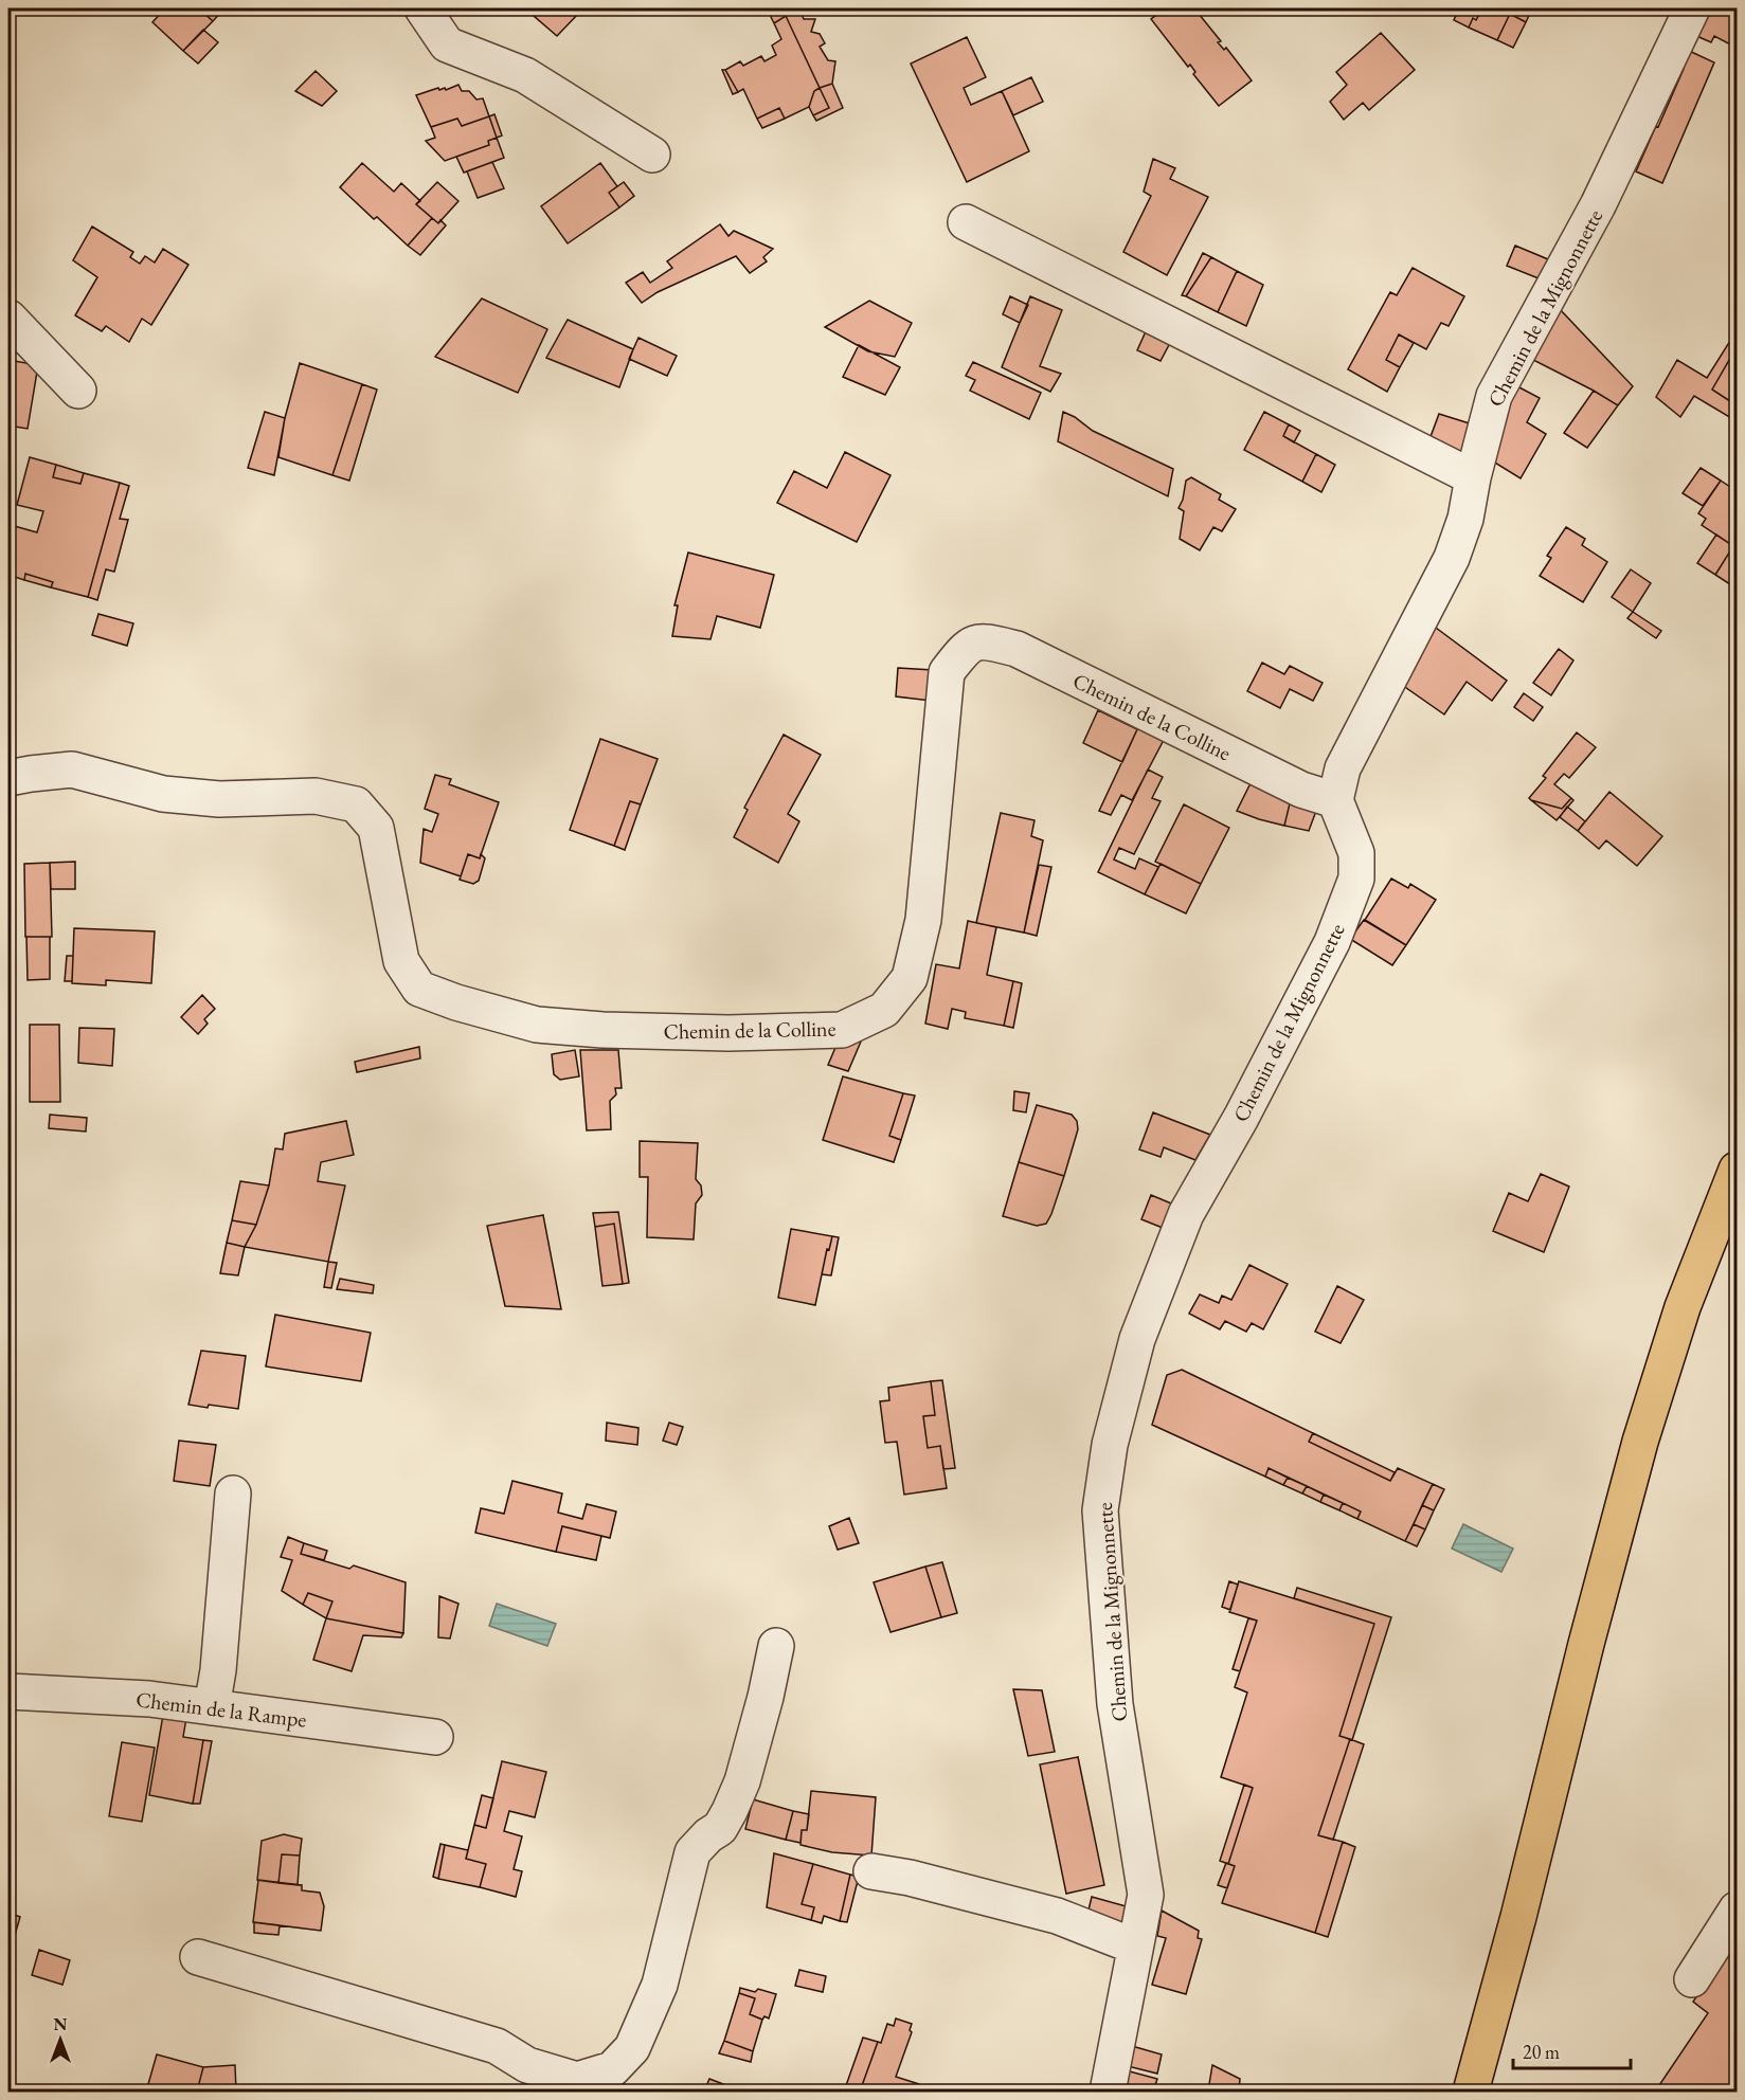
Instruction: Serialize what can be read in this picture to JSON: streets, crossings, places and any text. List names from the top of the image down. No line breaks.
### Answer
{"streets":{"street":["Chemin de la Mignonnette","Chemin de la Colline","Chemin de la Rampe"]},"crossings":[["Chemin de la Mignonnette","Chemin de la Colline"]],"scale_bar":"20 m","north":"top"}
